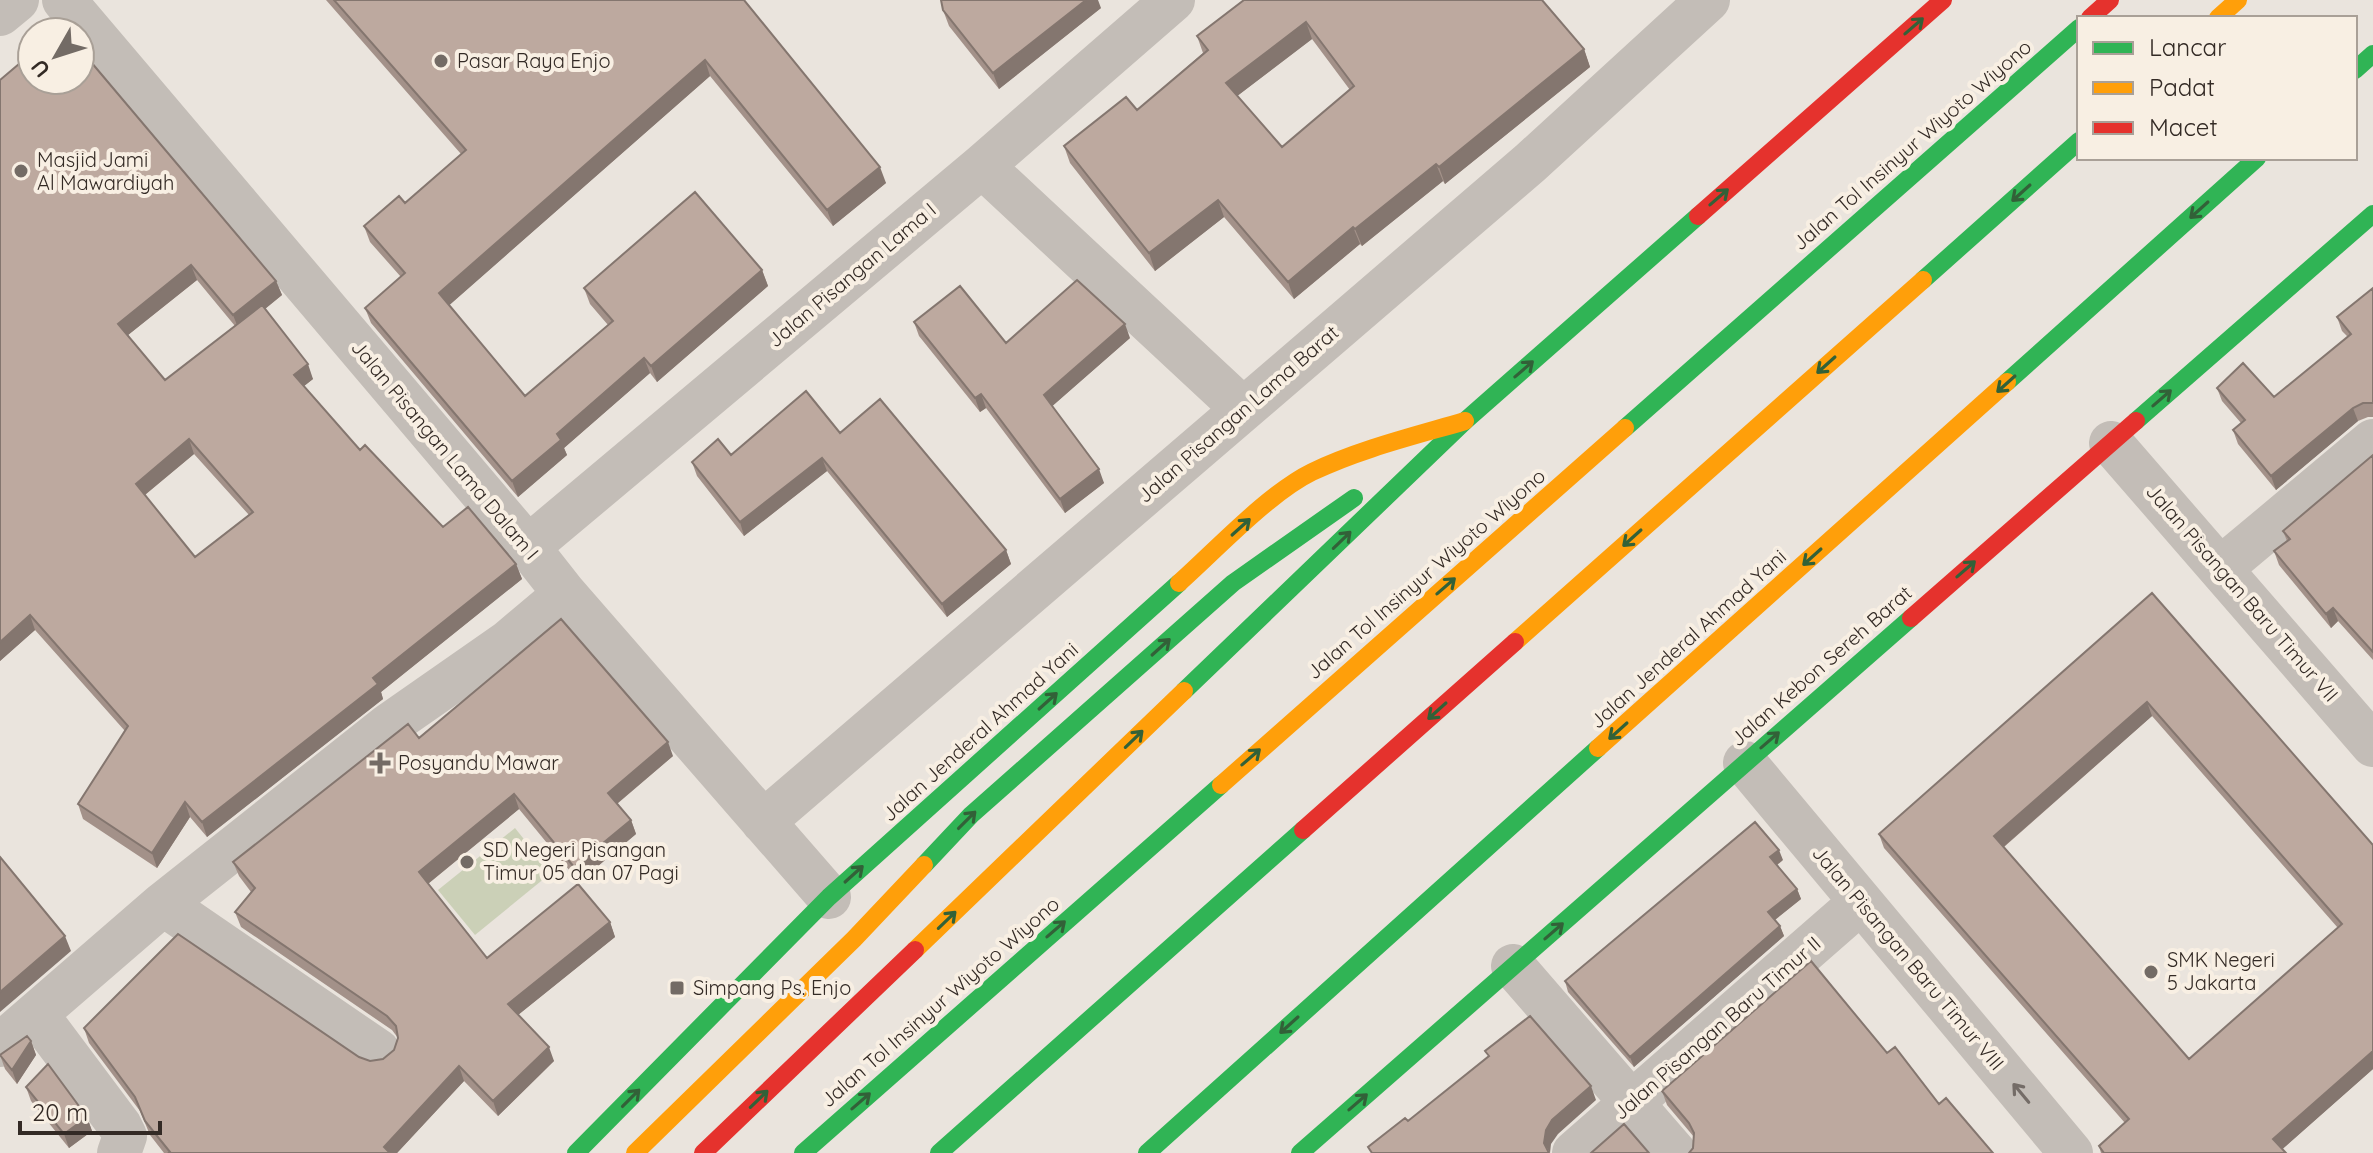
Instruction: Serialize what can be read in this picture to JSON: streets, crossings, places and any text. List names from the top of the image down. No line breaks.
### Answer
{"streets":{"main road":["Jalan Tol Insinyur Wiyoto Wiyono","Jalan Jenderal Ahmad Yani","Jalan Kebon Sereh Barat"],"street":["Jalan Pisangan Lama I","Jalan Pisangan Lama Barat","Jalan Pisangan Lama Dalam I","Jalan Pisangan Baru Timur VII","Jalan Pisangan Baru Timur VIII","Jalan Pisangan Baru Timur II"]},"crossings":[["Jalan Pisangan Lama I","Jalan Pisangan Lama Dalam I"],["Jalan Pisangan Lama Barat","Jalan Pisangan Lama Dalam I"],["Jalan Pisangan Lama Dalam I","Jalan Jenderal Ahmad Yani"],["Jalan Pisangan Baru Timur VII","Jalan Kebon Sereh Barat"],["Jalan Kebon Sereh Barat","Jalan Pisangan Baru Timur VIII"],["Jalan Pisangan Baru Timur VIII","Jalan Pisangan Baru Timur II"]],"one_way":["Jalan Kebon Sereh Barat","Jalan Pisangan Baru Timur VIII"],"places":{"other":["Pasar Raya Enjo","Masjid Jami Al Mawardiyah","SD Negeri Pisangan Timur 05 dan 07 Pagi","SMK Negeri 5 Jakarta"],"health":["Posyandu Mawar"],"transit":["Simpang Ps. Enjo"]},"legend":["Lancar","Padat","Macet"],"scale_bar":"20 m","north":"bottom left"}
